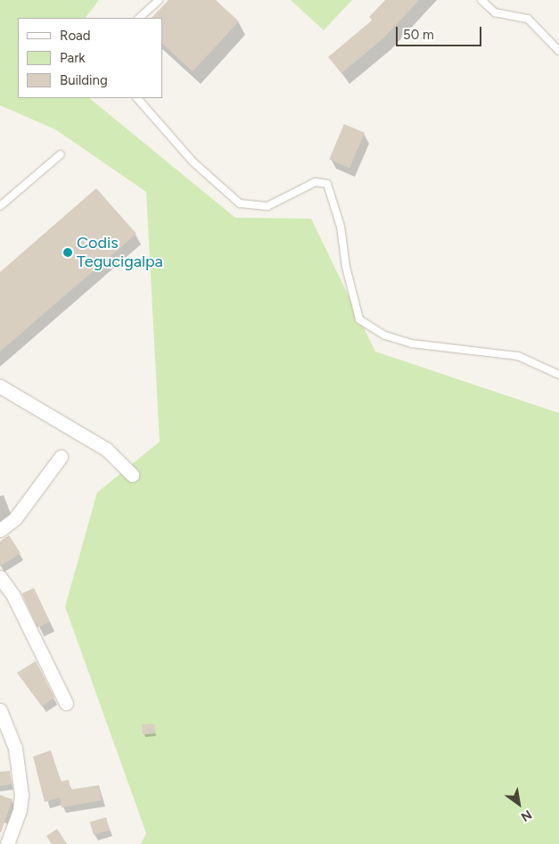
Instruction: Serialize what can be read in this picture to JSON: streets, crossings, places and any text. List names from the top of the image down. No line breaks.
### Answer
{"places":["Codis Tegucigalpa"],"legend":["Road","Park","Building"],"scale_bar":"50 m","north":"bottom right"}
